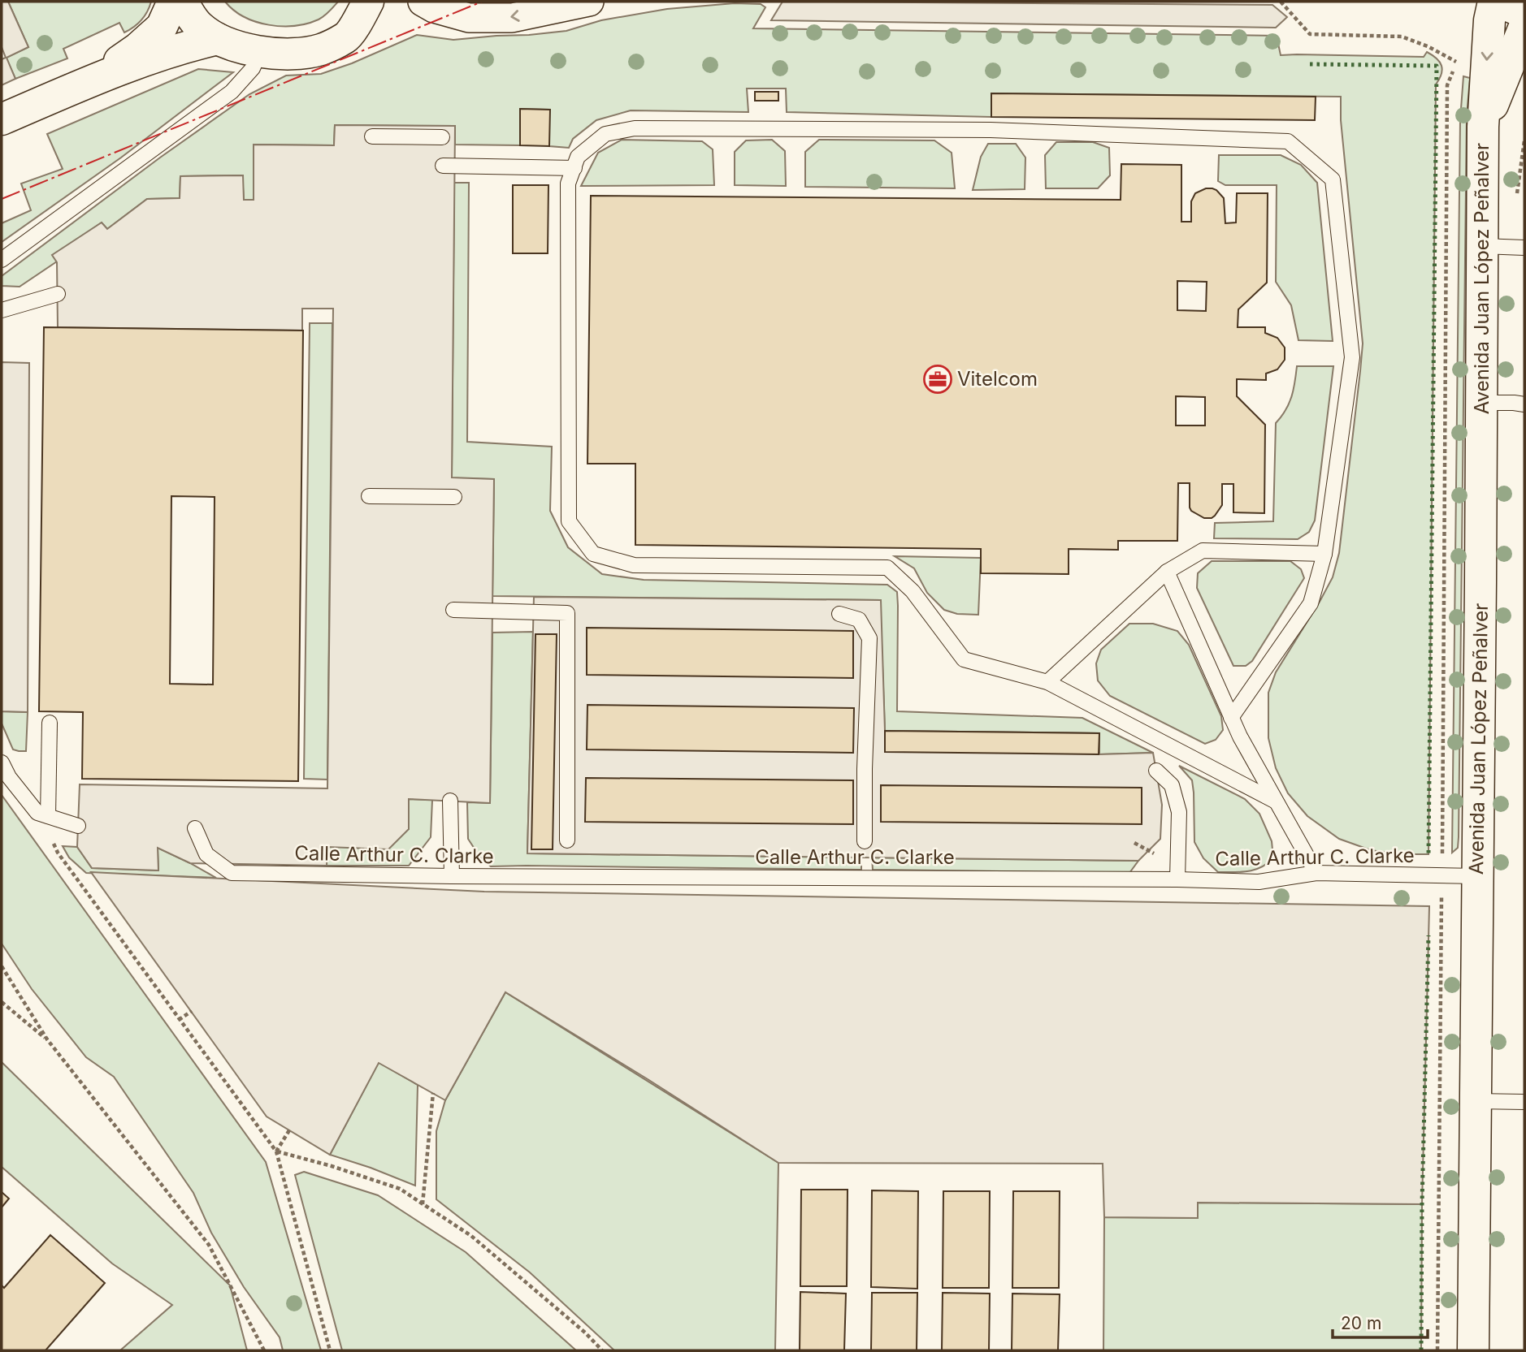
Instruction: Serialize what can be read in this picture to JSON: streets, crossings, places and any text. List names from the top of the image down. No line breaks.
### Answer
{"streets":{"main road":["Avenida Juan López Peñalver"],"lane":["Calle Arthur C. Clarke"]},"crossings":[["Avenida Juan López Peñalver","Calle Arthur C. Clarke"]],"places":{"office":["Vitelcom"]},"scale_bar":"20 m"}
